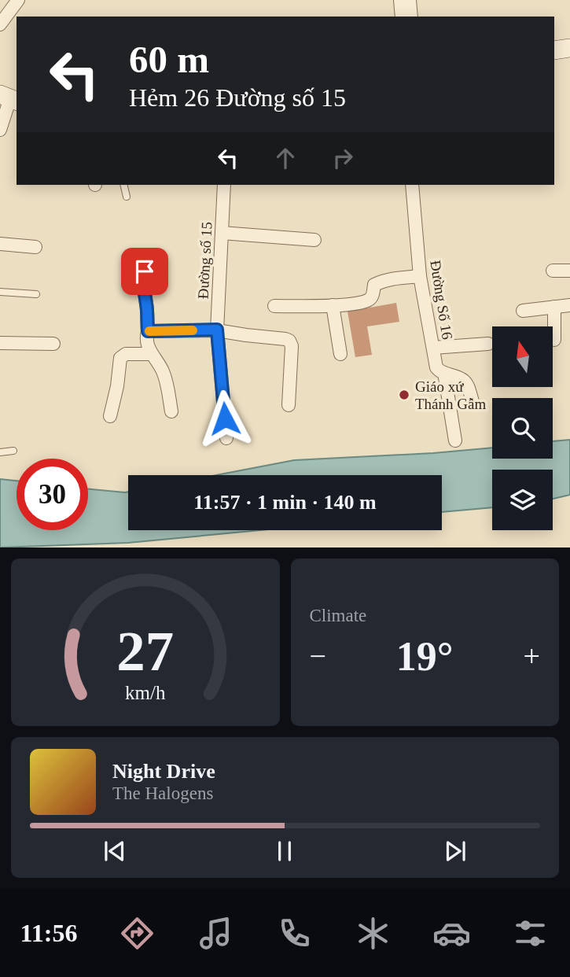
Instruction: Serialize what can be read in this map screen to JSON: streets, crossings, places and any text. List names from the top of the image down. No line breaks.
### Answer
{"streets":{"street":["Đường số 15","Đường Số 16"]},"places":["Giáo xứ Thánh Gẫm"],"north":"top","page":{"turn":["60 m","Hẻm 26 Đường số 15"],"limit":"30","trip":"11:57 · 1 min · 140 m","tile":"Climate","heat":["−","19°","+"],"song":["Night Drive","The Halogens"],"tabs":"11:56","gauge":["27","km/h"]}}
